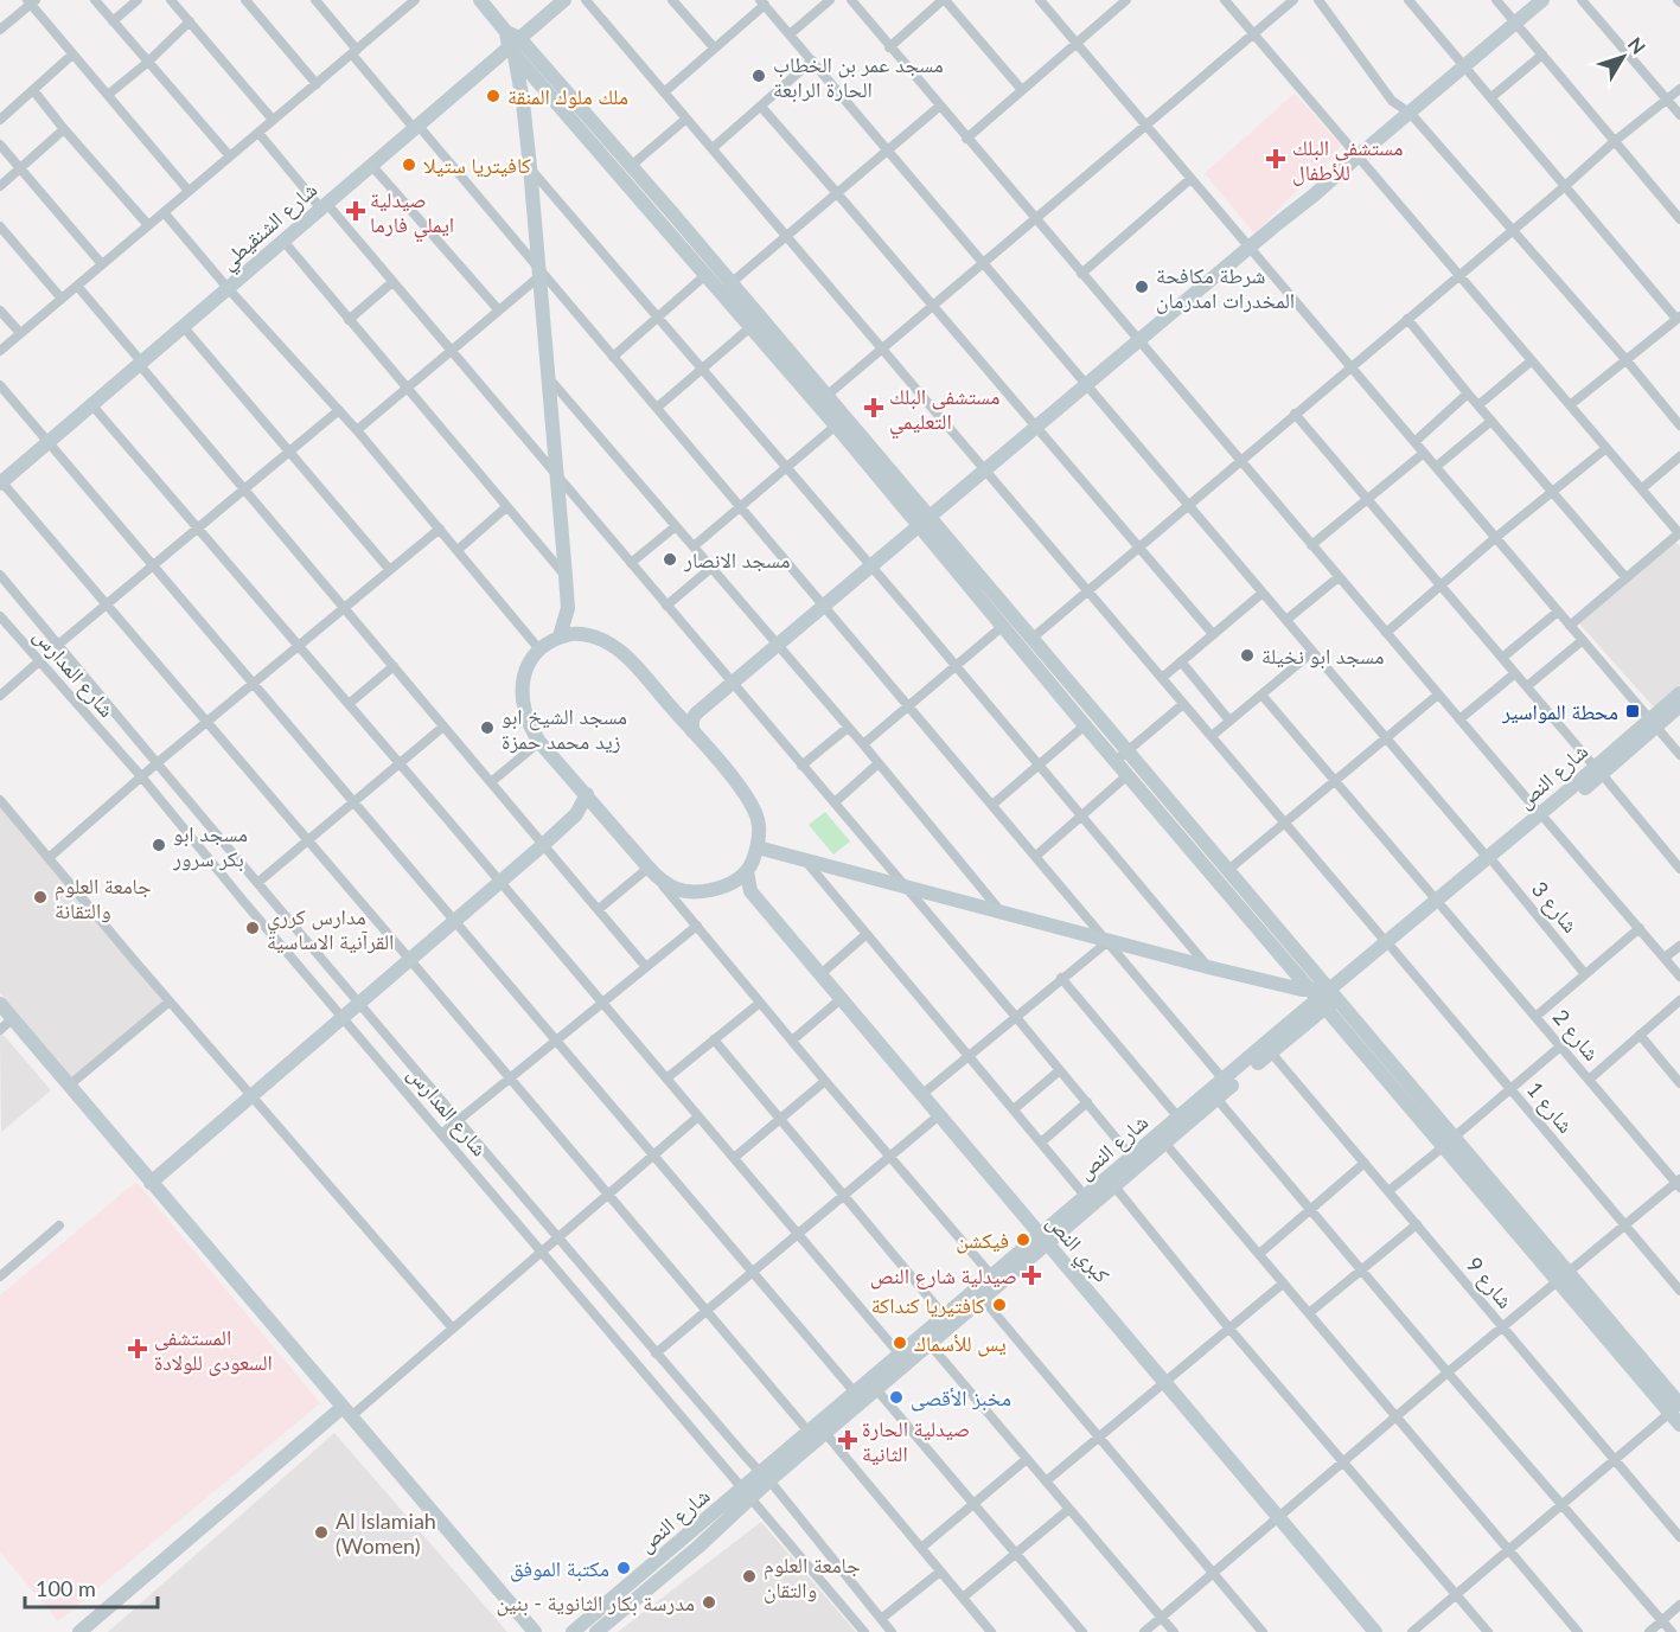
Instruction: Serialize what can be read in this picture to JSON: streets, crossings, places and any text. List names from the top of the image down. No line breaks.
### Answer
{"streets":{"street":["شارع الشنقيطي","شارع المدارس","شارع النص","شارع 3","شارع 2","شارع 1","كبري النص","شارع 9"]},"crossings":[["شارع المدارس","شارع النص"],["شارع النص","شارع 3"],["شارع النص","شارع 2"],["شارع النص","شارع 1"],["شارع النص","كبري النص"],["شارع النص","شارع 9"]],"places":{"other":["مسجد عمر بن الخطاب الحارة الرابعة","ملك ملوك المنقة","كافيتريا ستيلا","شرطة مكافحة المخدرات امدرمان","مسجد الانصار","مسجد ابو نخيلة","مسجد الشيخ ابو زيد محمد حمزة","مسجد ابو بكر سرور","جامعة العلوم والتقانة","مدارس كرري القرآنية الاساسية","فيكشن","كافتيريا كنداكة","يس للأسماك","مخبز الأقصى","Al Islamiah (Women)","مكتبة الموفق","جامعة العلوم والتقان","مدرسة بكار الثانوية - بنين"],"health":["مستشفى البلك للأطفال","صيدلية ايملي فارما","مستشفى البلك التعليمي","صيدلية شارع النص","المستشفى السعودى للولادة","صيدلية الحارة الثانية"],"transit":["محطة المواسير"]},"scale_bar":"100 m","north":"top right"}
